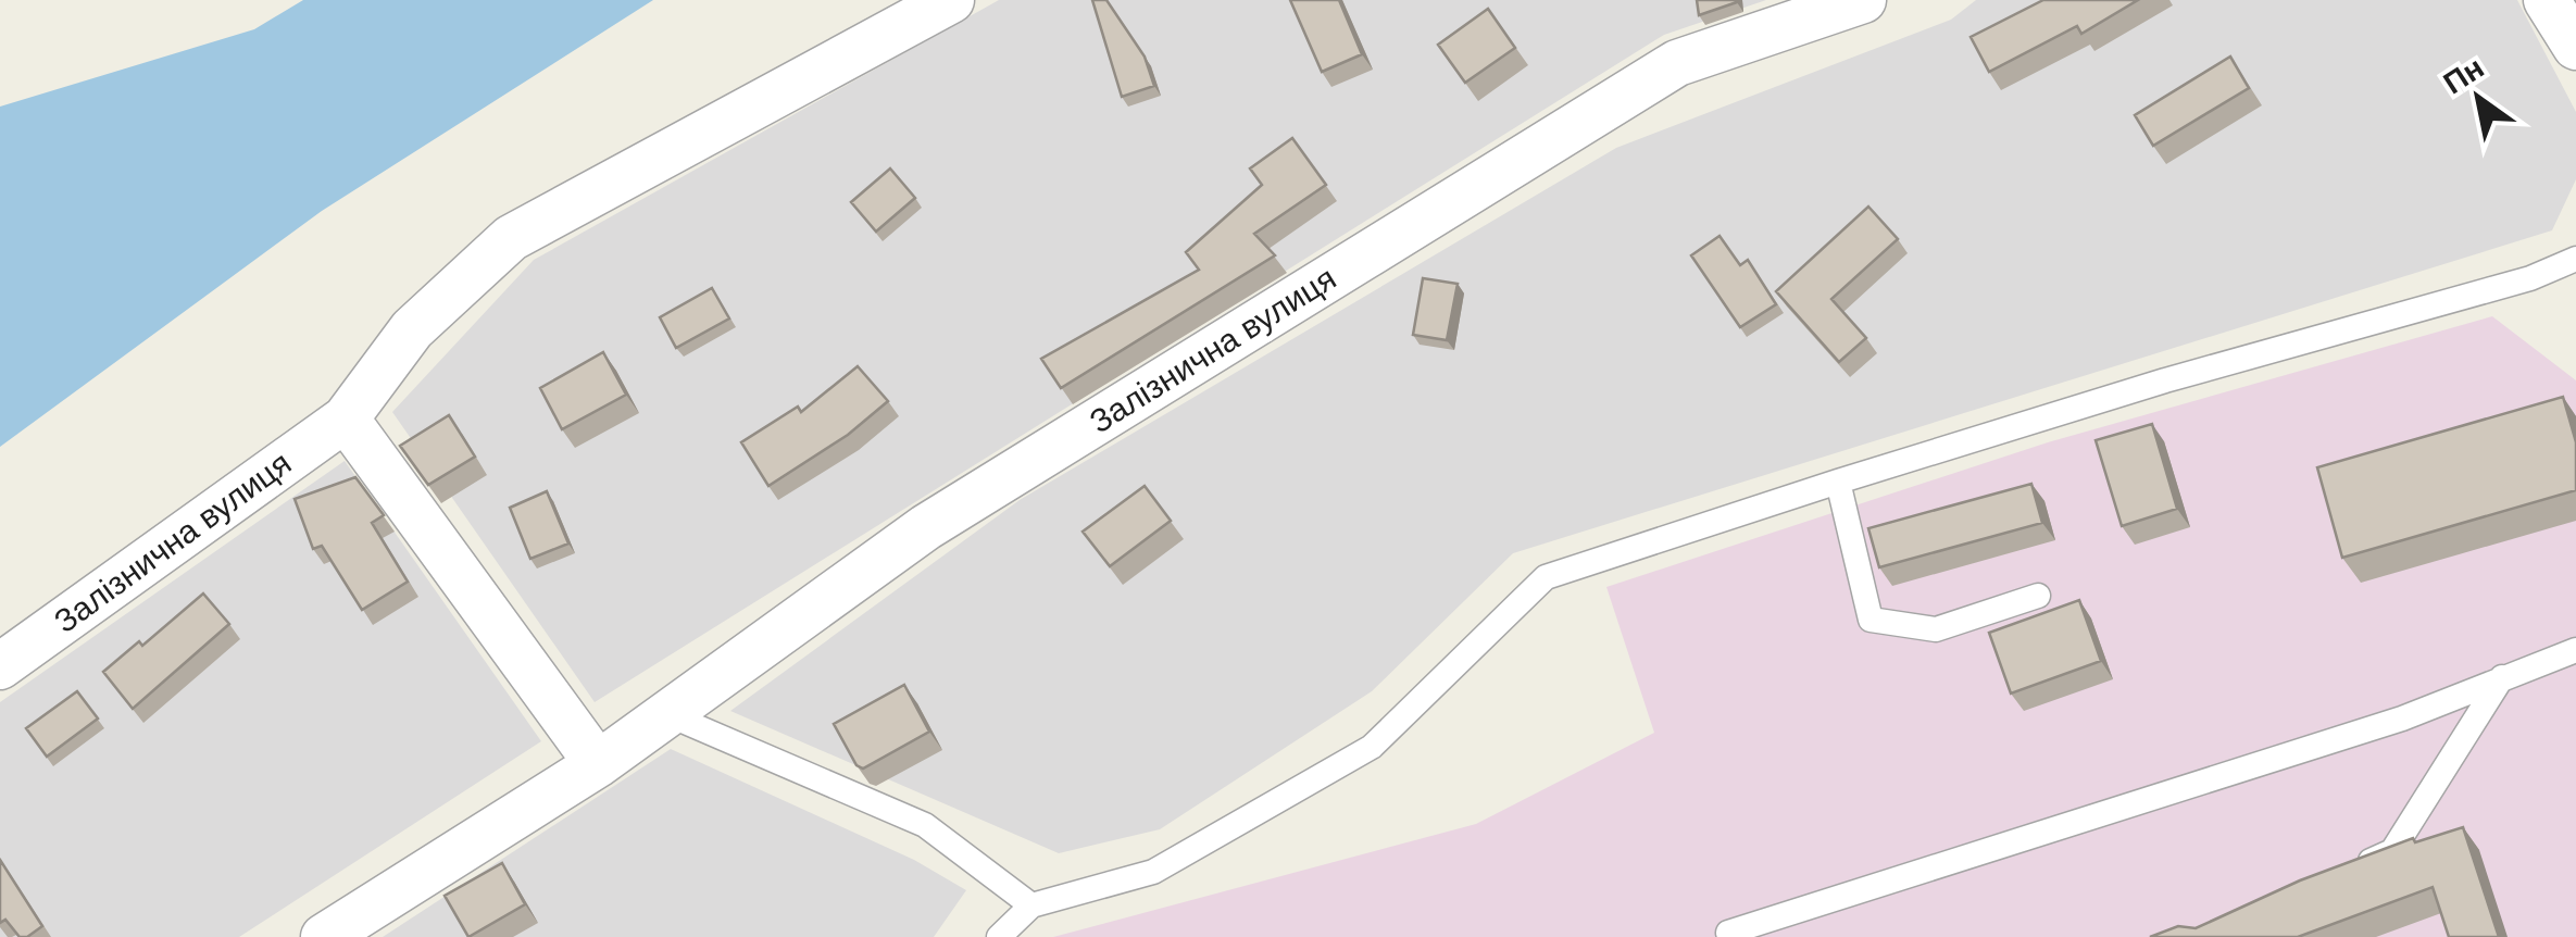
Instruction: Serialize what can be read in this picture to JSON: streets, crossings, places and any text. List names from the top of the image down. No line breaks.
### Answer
{"streets":{"street":["Залізнична вулиця"]},"north":"top left"}
